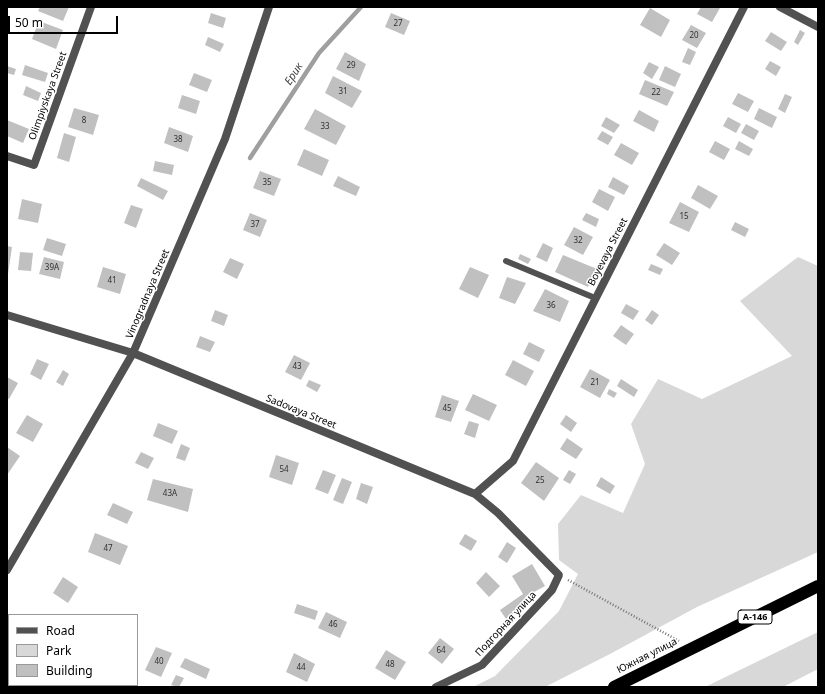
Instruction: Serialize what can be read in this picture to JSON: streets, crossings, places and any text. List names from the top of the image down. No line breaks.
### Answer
{"streets":{"highway":["А-146","Южная улица"],"street":["Olimpiyskaya Street","Boyevaya Street","Vinogradnaya Street","Sadovaya Street","Подгорная улица"]},"crossings":[["Boyevaya Street","Sadovaya Street"],["Vinogradnaya Street","Sadovaya Street"],["Sadovaya Street","Подгорная улица"],["А-146","Южная улица"]],"water":["Ерик"],"house_numbers":["27","20","29","31","22","8","33","38","35","15","37","32","39А","41","36","43","21","45","54","25","43А","47","46","64","40","48","44"],"legend":["Road","Park","Building"],"scale_bar":"50 m"}
